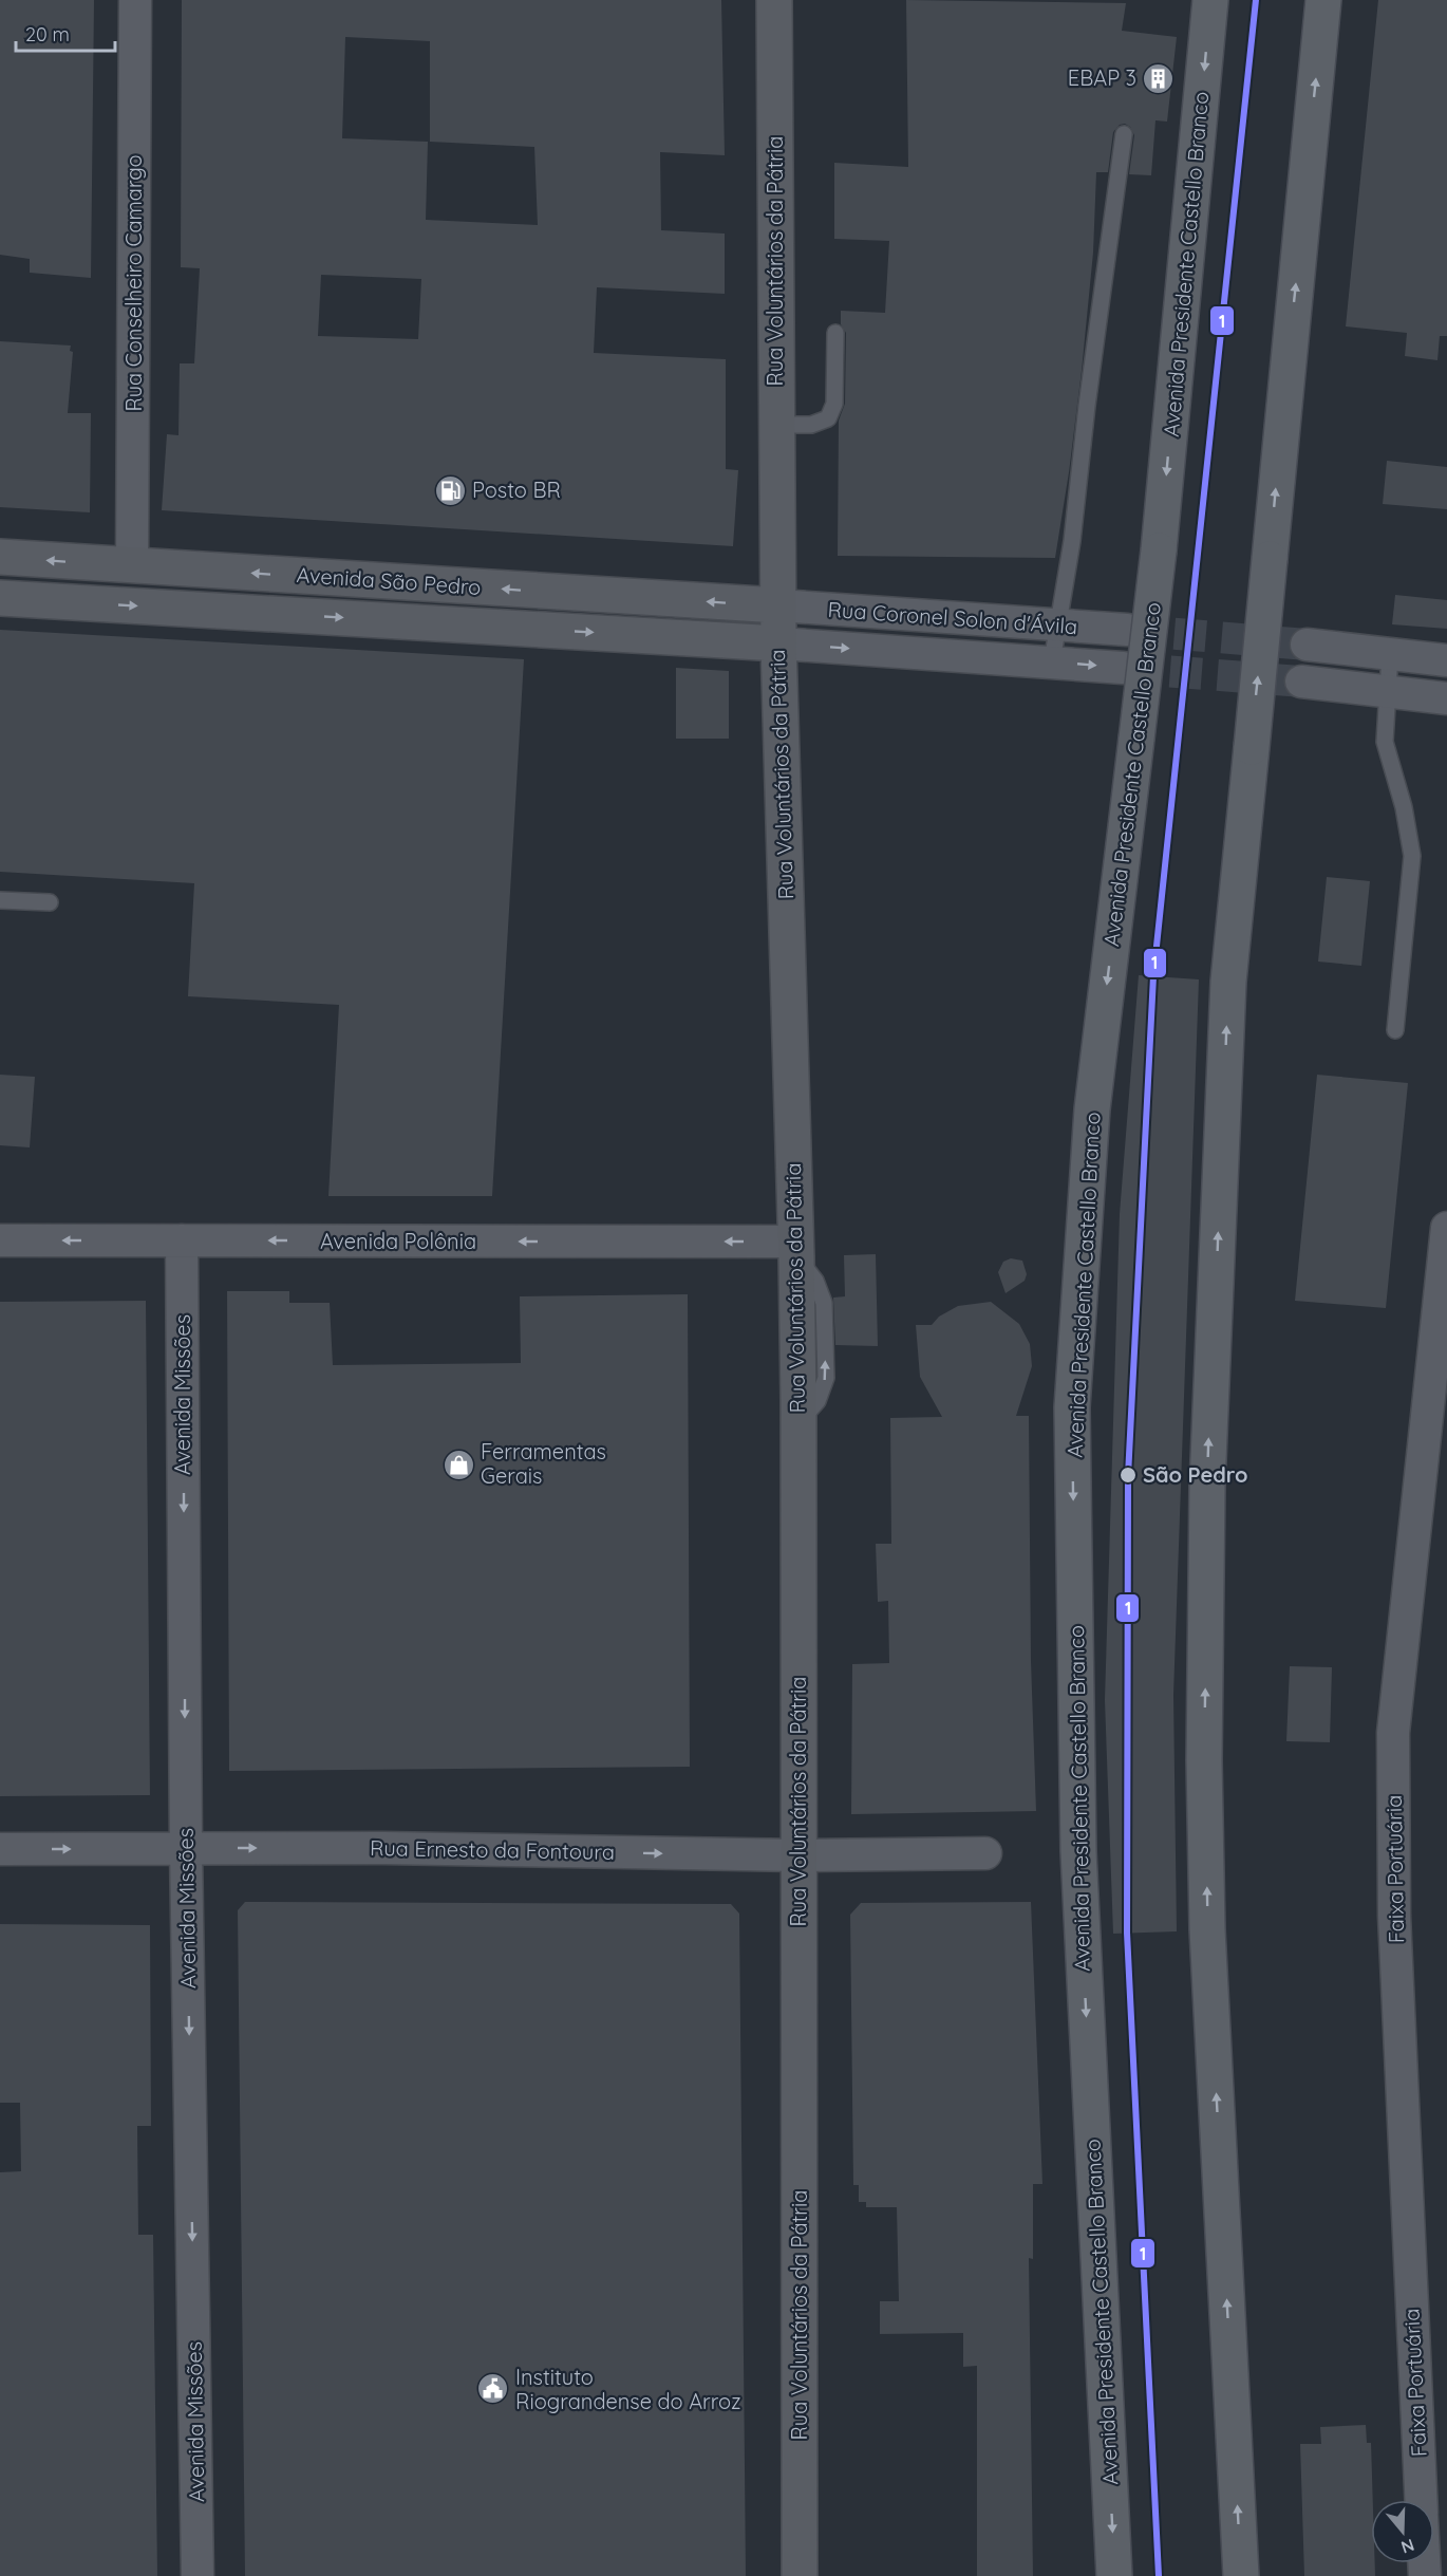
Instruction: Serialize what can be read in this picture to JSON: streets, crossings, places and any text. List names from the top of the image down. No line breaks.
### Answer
{"streets":{"main road":["Rua Voluntários da Pátria","Avenida Presidente Castello Branco","Avenida São Pedro"],"street":["Rua Conselheiro Camargo","Rua Coronel Solon d'Ávila","Avenida Polônia","Avenida Missões","Rua Ernesto da Fontoura","Faixa Portuária"]},"crossings":[["Rua Voluntários da Pátria","Avenida São Pedro"],["Rua Voluntários da Pátria","Rua Coronel Solon d'Ávila"],["Rua Voluntários da Pátria","Avenida Polônia"],["Rua Voluntários da Pátria","Rua Ernesto da Fontoura"],["Rua Conselheiro Camargo","Avenida São Pedro"],["Avenida São Pedro","Rua Coronel Solon d'Ávila"],["Avenida Polônia","Avenida Missões"],["Avenida Missões","Rua Ernesto da Fontoura"]],"one_way":["Avenida Polônia","Avenida Missões","Rua Ernesto da Fontoura"],"places":{"building":["EBAP 3"],"fuel station":["Posto BR"],"shop":["Ferramentas Gerais"],"other":["São Pedro"],"public building":["Instituto Riograndense do Arroz"]},"lines":["transit line 1"],"scale_bar":"20 m","north":"bottom"}
